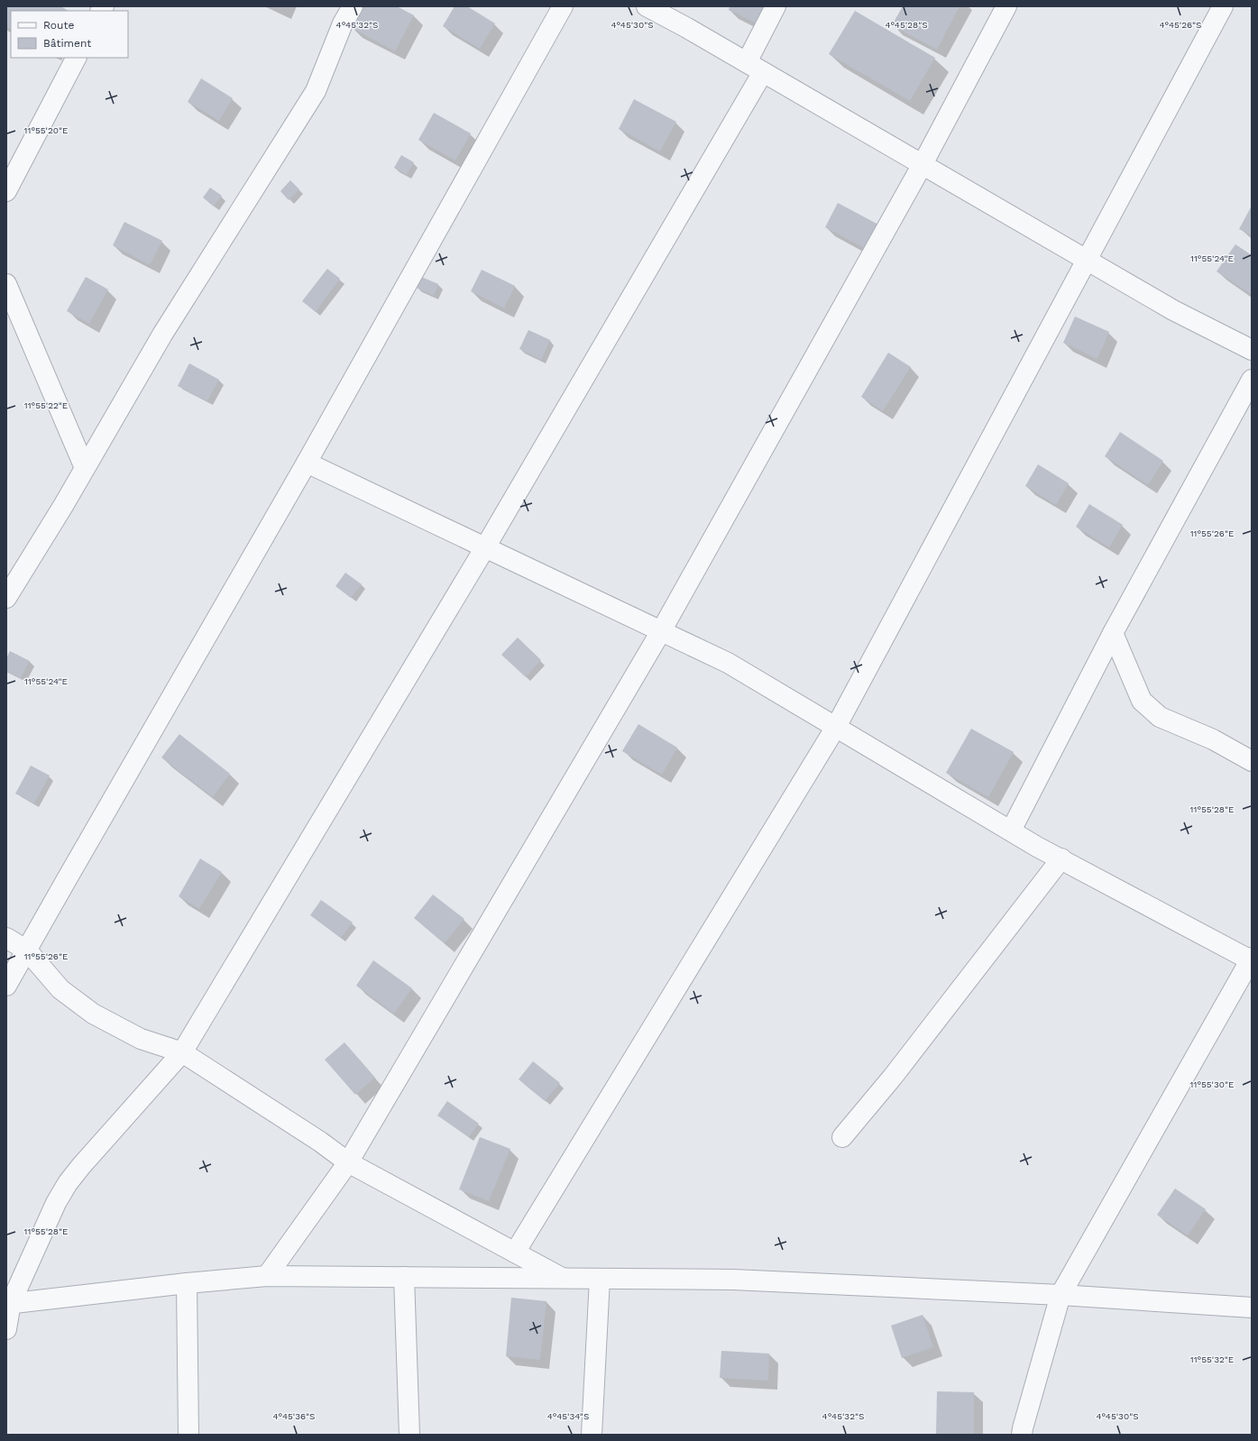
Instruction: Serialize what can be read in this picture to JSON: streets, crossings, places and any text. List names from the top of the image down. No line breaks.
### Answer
{"legend":["Route","Bâtiment"],"coordinates":["4°45'28\"S","4°45'32\"S","4°45'30\"S","4°45'26\"S","11°55'20\"E","11°55'24\"E","11°55'22\"E","11°55'26\"E","11°55'28\"E","11°55'30\"E","11°55'32\"E","4°45'36\"S","4°45'34\"S"]}
